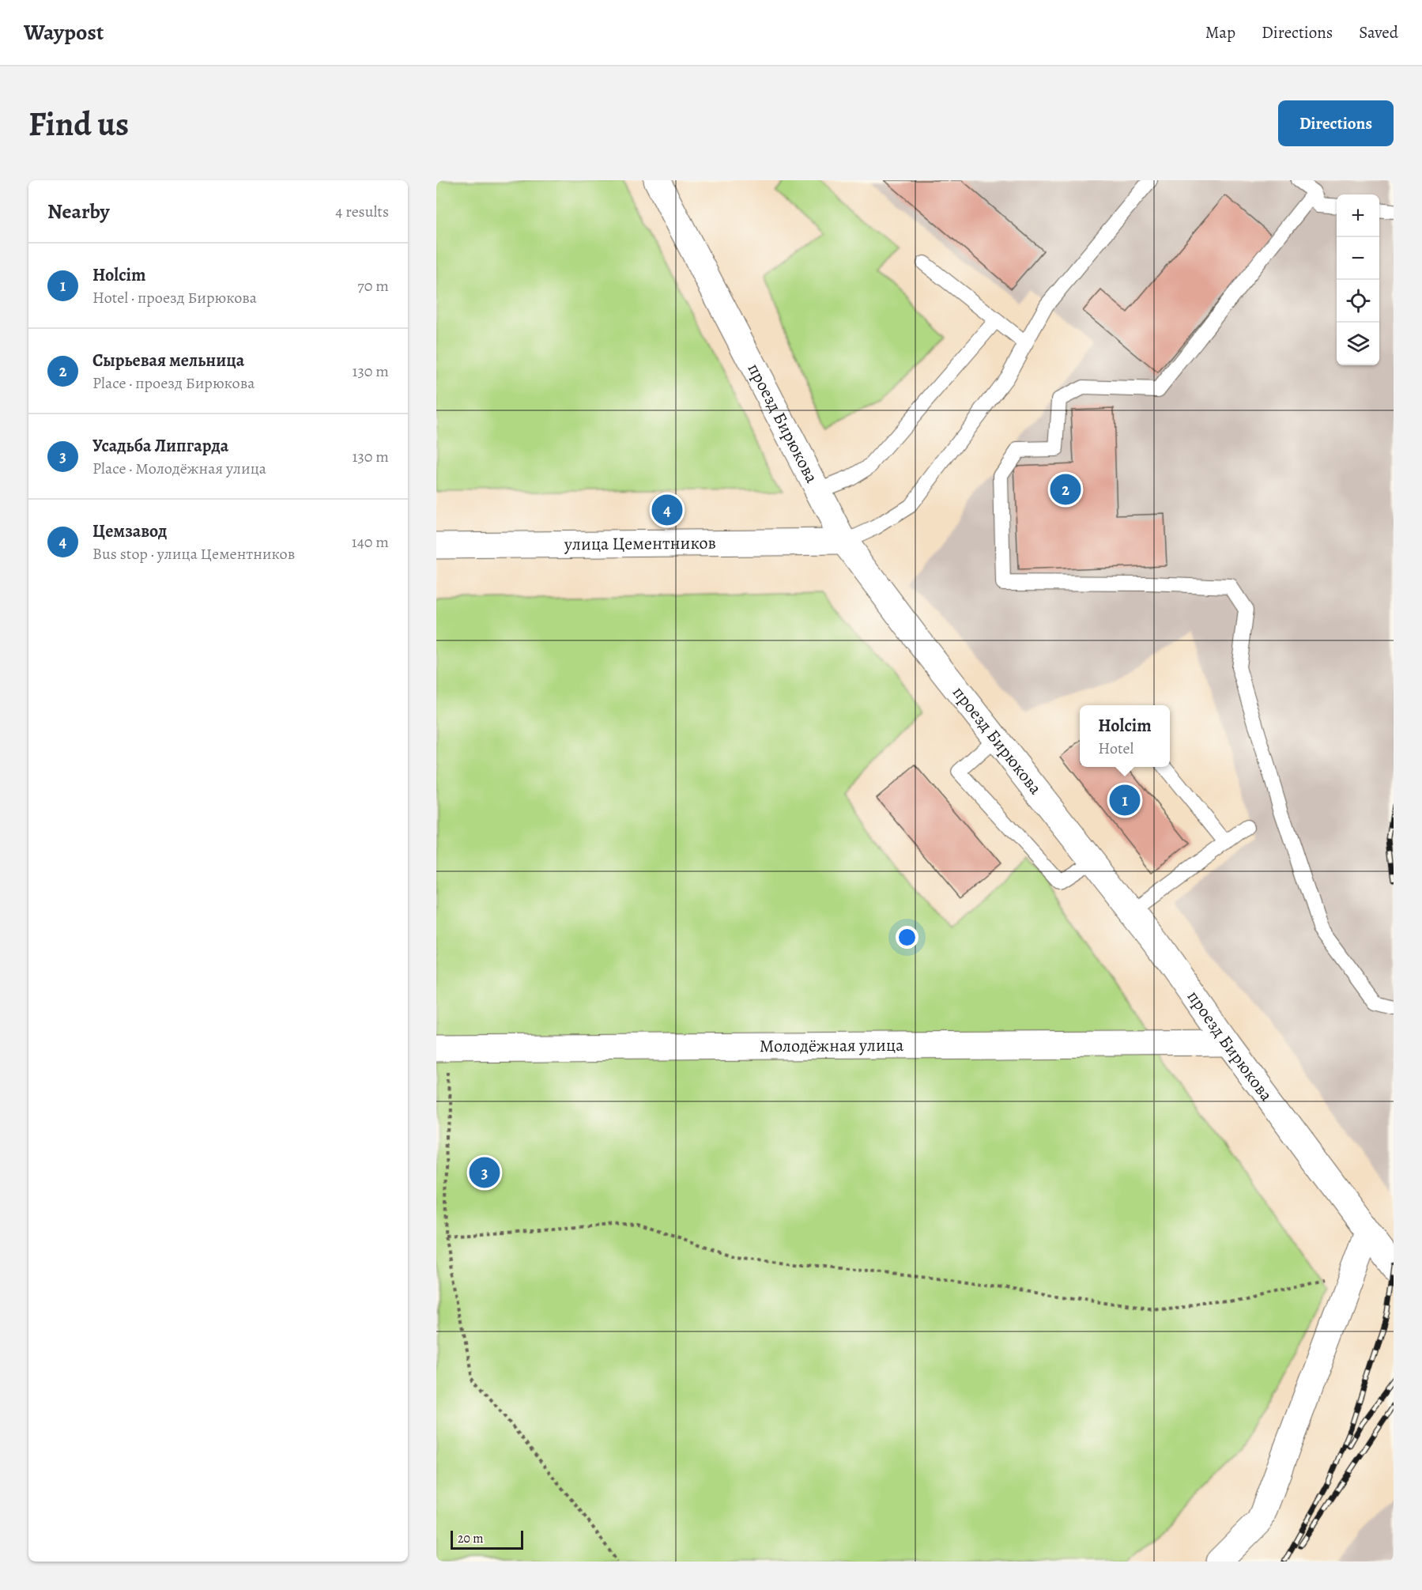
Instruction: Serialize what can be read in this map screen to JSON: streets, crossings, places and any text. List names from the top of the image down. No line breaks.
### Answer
{"streets":{"street":["проезд Бирюкова","улица Цементников","Молодёжная улица"]},"crossings":[["проезд Бирюкова","улица Цементников"],["проезд Бирюкова","Молодёжная улица"]],"scale_bar":"20 m","page":{"header":"Waypost","nav":["Map","Directions","Saved"],"buttons":"Directions","title":"Find us","heading":["Nearby","4 results"],"map_buttons":["+","−"],"list":[{"mark":"1","name":"Holcim","note":"Hotel · проезд Бирюкова","value":"70 m"},{"mark":"2","name":"Сырьевая мельница","note":"Place · проезд Бирюкова","value":"130 m"},{"mark":"3","name":"Усадьба Липгарда","note":"Place · Молодёжная улица","value":"130 m"},{"mark":"4","name":"Цемзавод","note":"Bus stop · улица Цементников","value":"140 m"}],"pins":["2","4","1","3"],"popup":["Holcim","Hotel"],"scale":"20 m"}}
